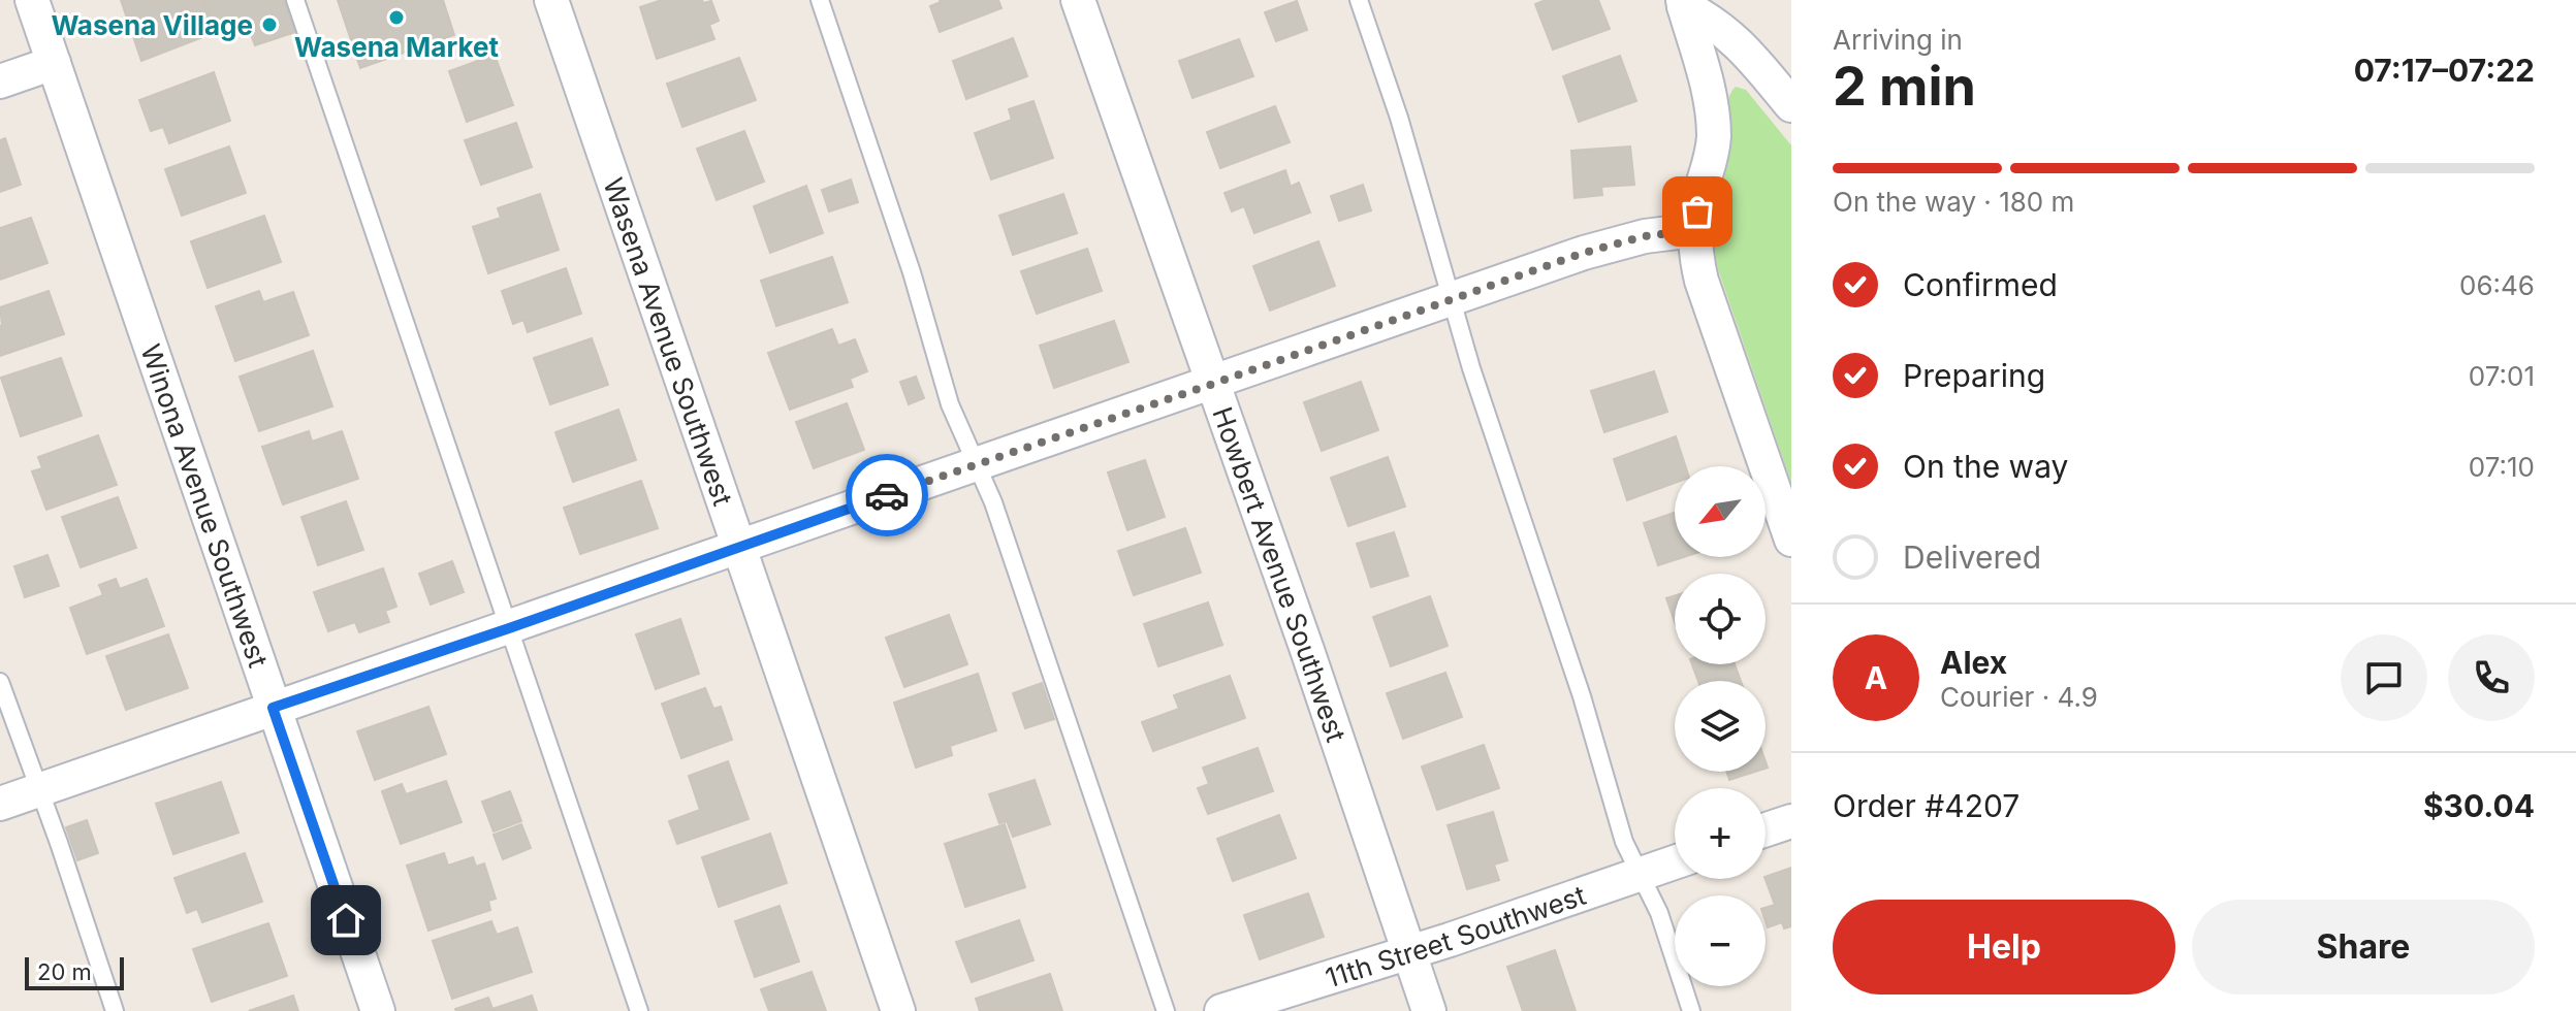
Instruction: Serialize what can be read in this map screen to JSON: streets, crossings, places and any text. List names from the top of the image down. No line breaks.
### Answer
{"streets":{"street":["Wasena Avenue Southwest","Winona Avenue Southwest","Howbert Avenue Southwest","11th Street Southwest"]},"crossings":[["Howbert Avenue Southwest","11th Street Southwest"]],"places":["Wasena Market","Wasena Village"],"scale_bar":"20 m","north":"bottom left","page":{"heading":["2 min","Arriving in","07:17–07:22"],"panel":["Alex","Courier · 4.9","Order #4207","$30.04"],"bar":"On the way · 180 m","list":[["Confirmed","06:46"],["Preparing","07:01"],["On the way","07:10"],"Delivered"],"map_buttons":["+","−"],"round":"A","buttons":["Help","Share"],"scale":"20 m"}}
